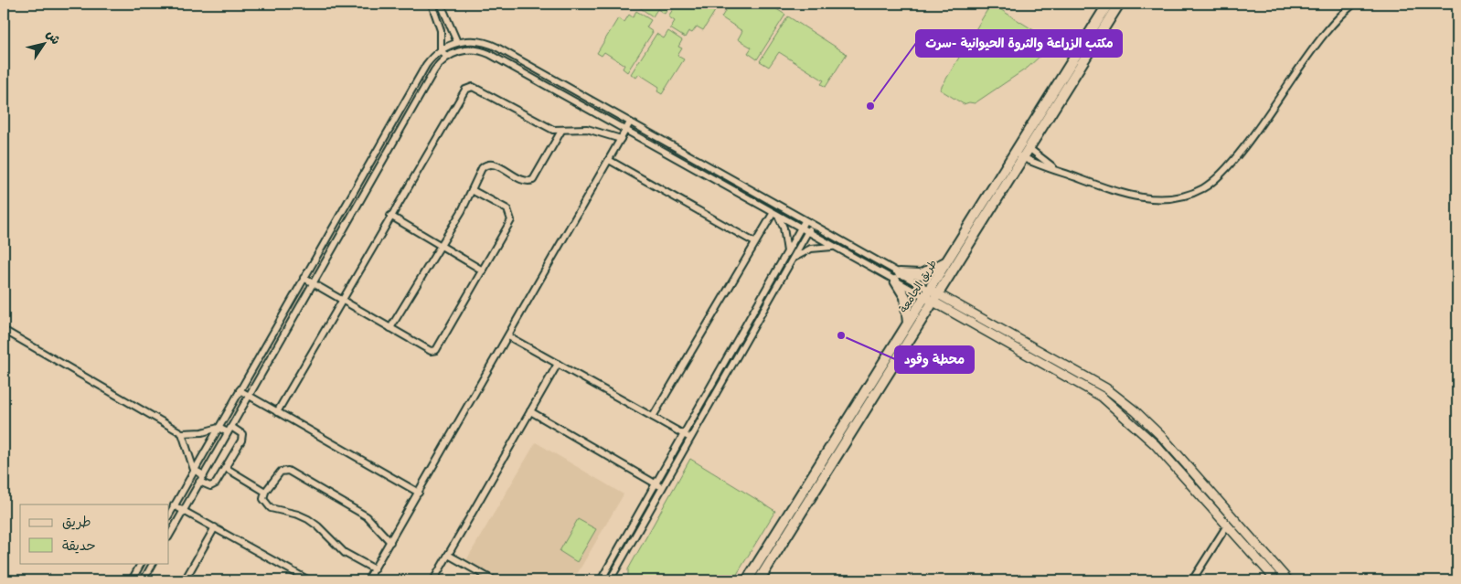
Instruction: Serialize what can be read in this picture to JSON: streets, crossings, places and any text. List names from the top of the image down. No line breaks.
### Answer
{"streets":{"highway":["طريق الجامعة"]},"places":["مكتب الزراعة والثروة الحيوانية -سرت","محطة وقود"],"legend":["طريق","حديقة"],"north":"top right"}
